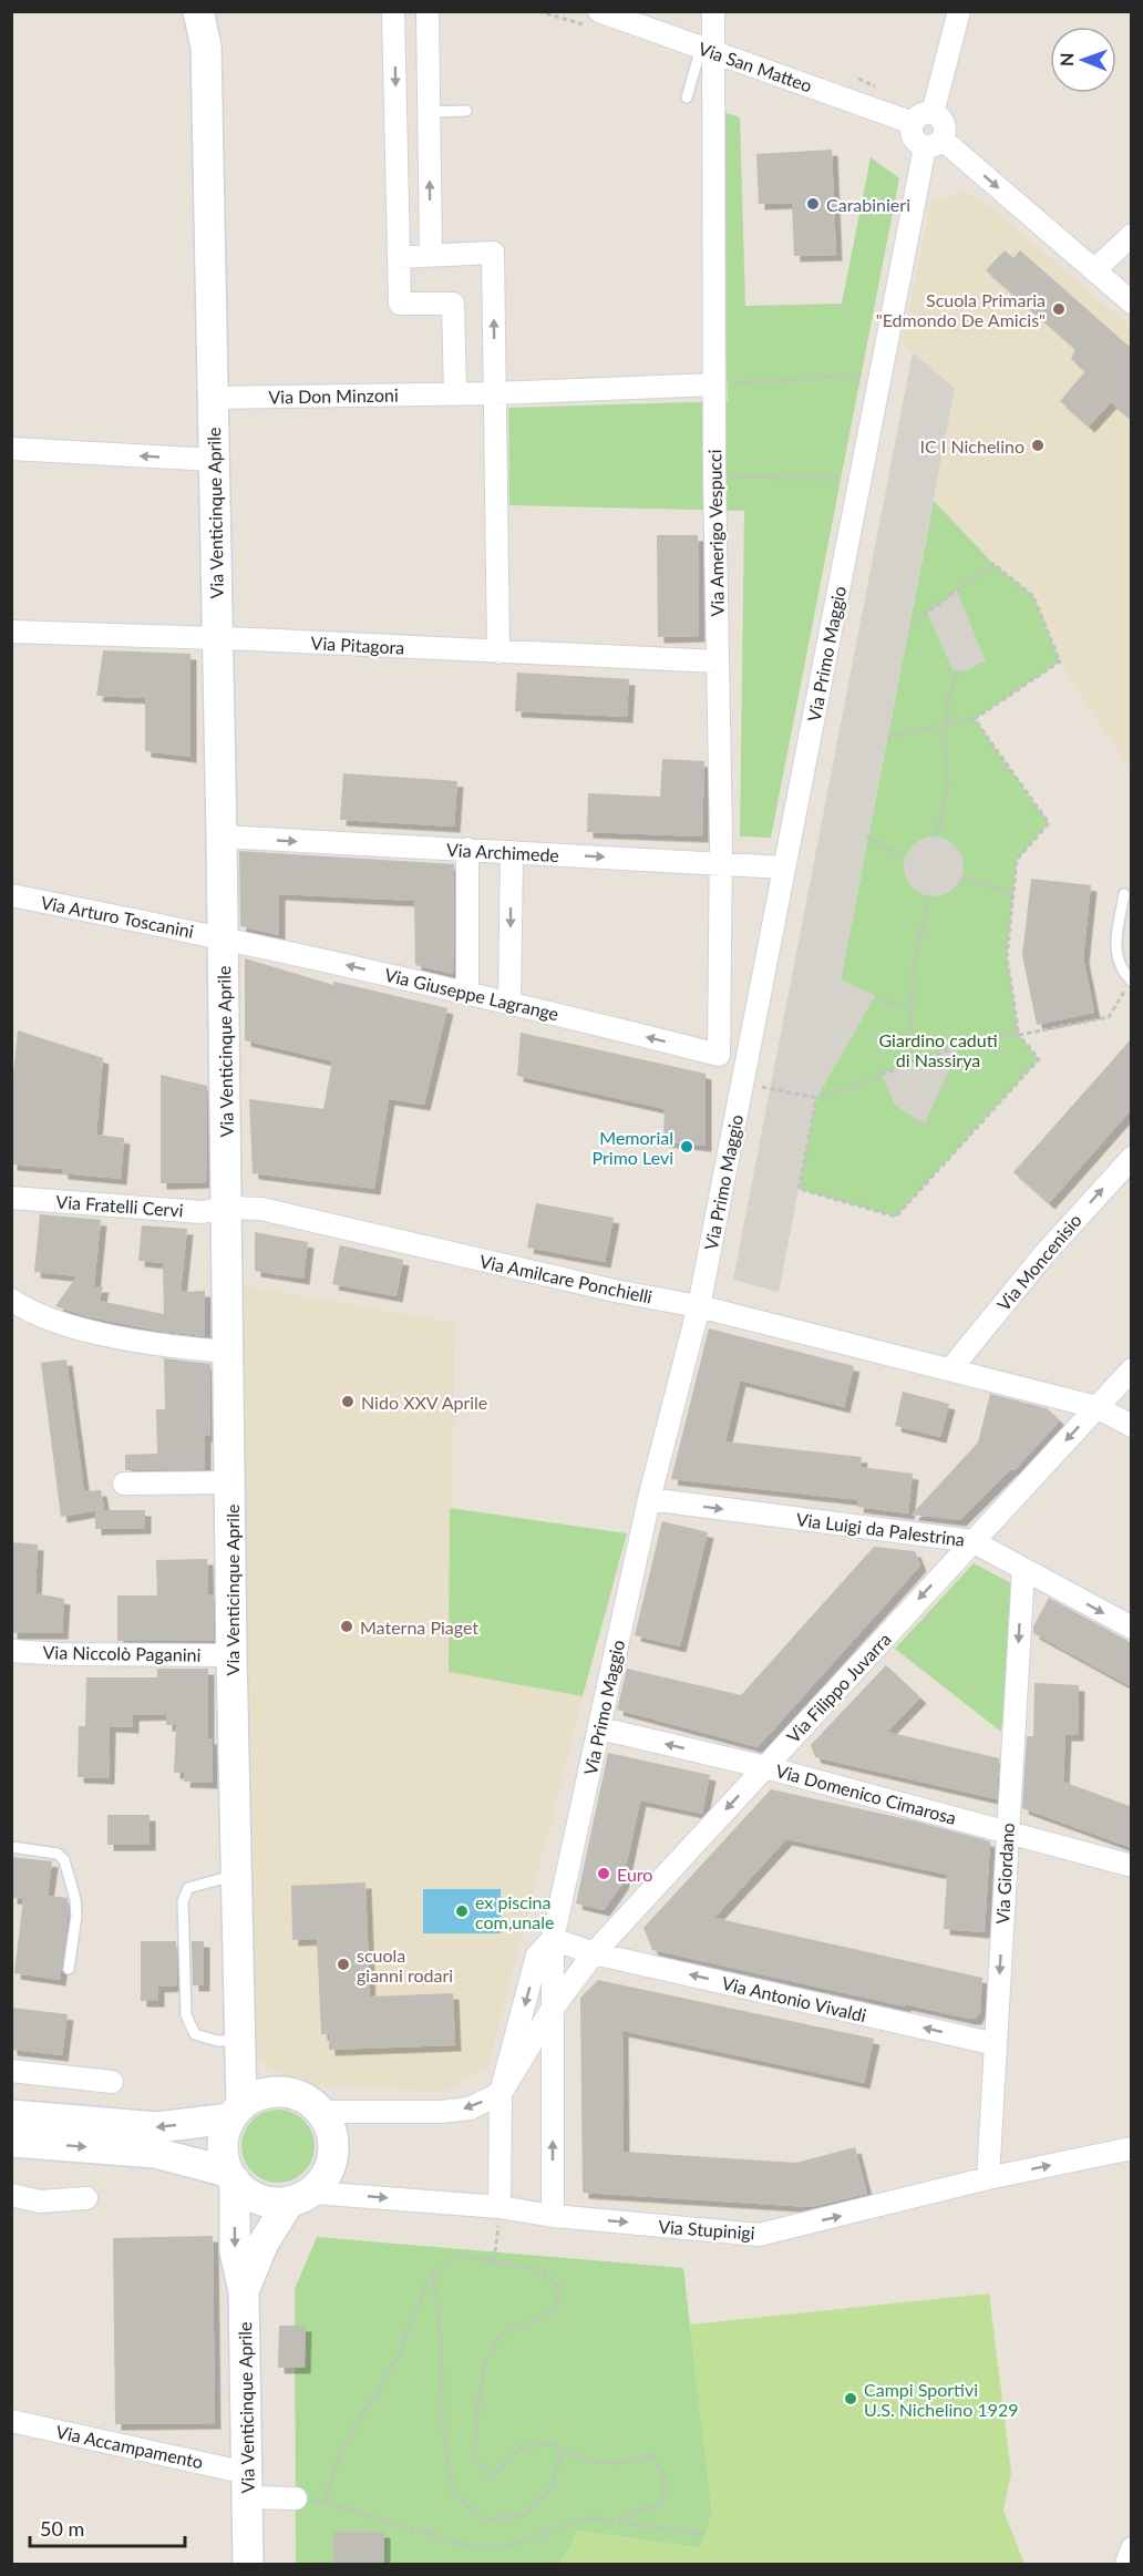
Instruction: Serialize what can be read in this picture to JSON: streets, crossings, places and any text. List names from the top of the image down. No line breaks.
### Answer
{"streets":{"street":["Via San Matteo","Via Don Minzoni","Via Venticinque Aprile","Via Amerigo Vespucci","Via Pitagora","Via Primo Maggio","Via Archimede","Via Arturo Toscanini","Via Giuseppe Lagrange","Via Fratelli Cervi","Via Moncenisio","Via Amilcare Ponchielli","Via Luigi da Palestrina","Via Niccolò Paganini","Via Filippo Juvarra","Via Domenico Cimarosa","Via Giordano","Via Antonio Vivaldi","Via Stupinigi","Via Accampamento"]},"crossings":[["Via San Matteo","Via Amerigo Vespucci"],["Via San Matteo","Via Primo Maggio"],["Via Don Minzoni","Via Venticinque Aprile"],["Via Don Minzoni","Via Amerigo Vespucci"],["Via Venticinque Aprile","Via Pitagora"],["Via Venticinque Aprile","Via Archimede"],["Via Venticinque Aprile","Via Arturo Toscanini"],["Via Venticinque Aprile","Via Giuseppe Lagrange"],["Via Venticinque Aprile","Via Fratelli Cervi"],["Via Venticinque Aprile","Via Amilcare Ponchielli"],["Via Venticinque Aprile","Via Niccolò Paganini"],["Via Venticinque Aprile","Via Stupinigi"],["Via Venticinque Aprile","Via Accampamento"],["Via Amerigo Vespucci","Via Pitagora"],["Via Amerigo Vespucci","Via Archimede"],["Via Amerigo Vespucci","Via Giuseppe Lagrange"],["Via Primo Maggio","Via Archimede"],["Via Primo Maggio","Via Amilcare Ponchielli"],["Via Primo Maggio","Via Luigi da Palestrina"],["Via Primo Maggio","Via Filippo Juvarra"],["Via Primo Maggio","Via Domenico Cimarosa"],["Via Primo Maggio","Via Antonio Vivaldi"],["Via Primo Maggio","Via Stupinigi"],["Via Arturo Toscanini","Via Giuseppe Lagrange"],["Via Fratelli Cervi","Via Amilcare Ponchielli"],["Via Moncenisio","Via Amilcare Ponchielli"],["Via Amilcare Ponchielli","Via Filippo Juvarra"],["Via Luigi da Palestrina","Via Filippo Juvarra"],["Via Luigi da Palestrina","Via Giordano"],["Via Filippo Juvarra","Via Domenico Cimarosa"],["Via Filippo Juvarra","Via Antonio Vivaldi"],["Via Filippo Juvarra","Via Stupinigi"],["Via Domenico Cimarosa","Via Giordano"],["Via Giordano","Via Antonio Vivaldi"],["Via Giordano","Via Stupinigi"]],"one_way":["Via Archimede","Via Giuseppe Lagrange","Via Moncenisio","Via Luigi da Palestrina","Via Giordano","Via Antonio Vivaldi","Via Stupinigi"],"parks":["Giardino caduti di Nassirya"],"places":["Carabinieri","Scuola Primaria \"Edmondo De Amicis\"","IC I Nichelino","Memorial Primo Levi","Nido XXV Aprile","Materna Piaget","Euro","ex piscina com,unale","scuola gianni rodari","Campi Sportivi U.S. Nichelino 1929"],"scale_bar":"50 m","north":"left"}
